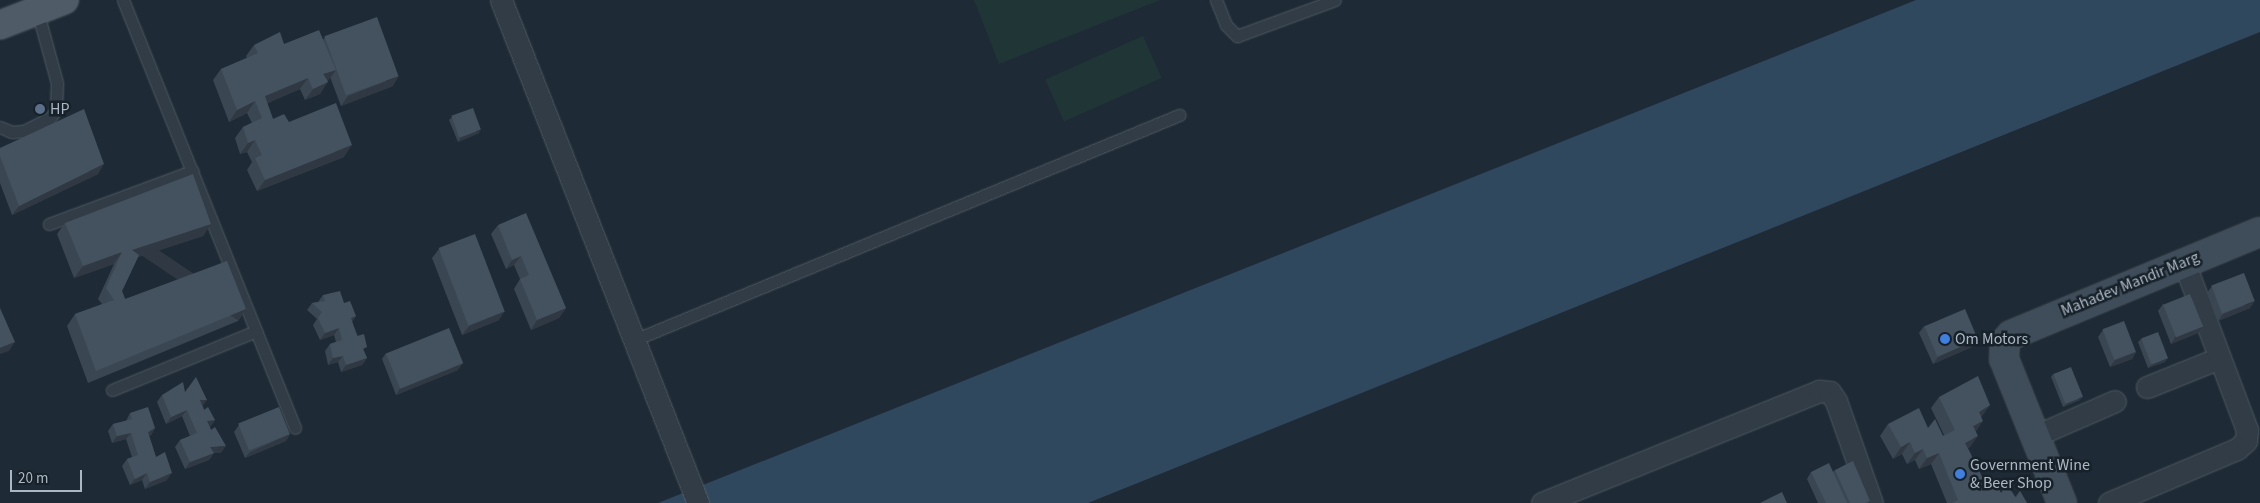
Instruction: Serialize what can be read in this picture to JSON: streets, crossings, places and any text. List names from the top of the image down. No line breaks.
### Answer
{"streets":{"street":["Mahadev Mandir Marg"]},"places":["HP","Om Motors","Government Wine & Beer Shop"],"scale_bar":"20 m"}
